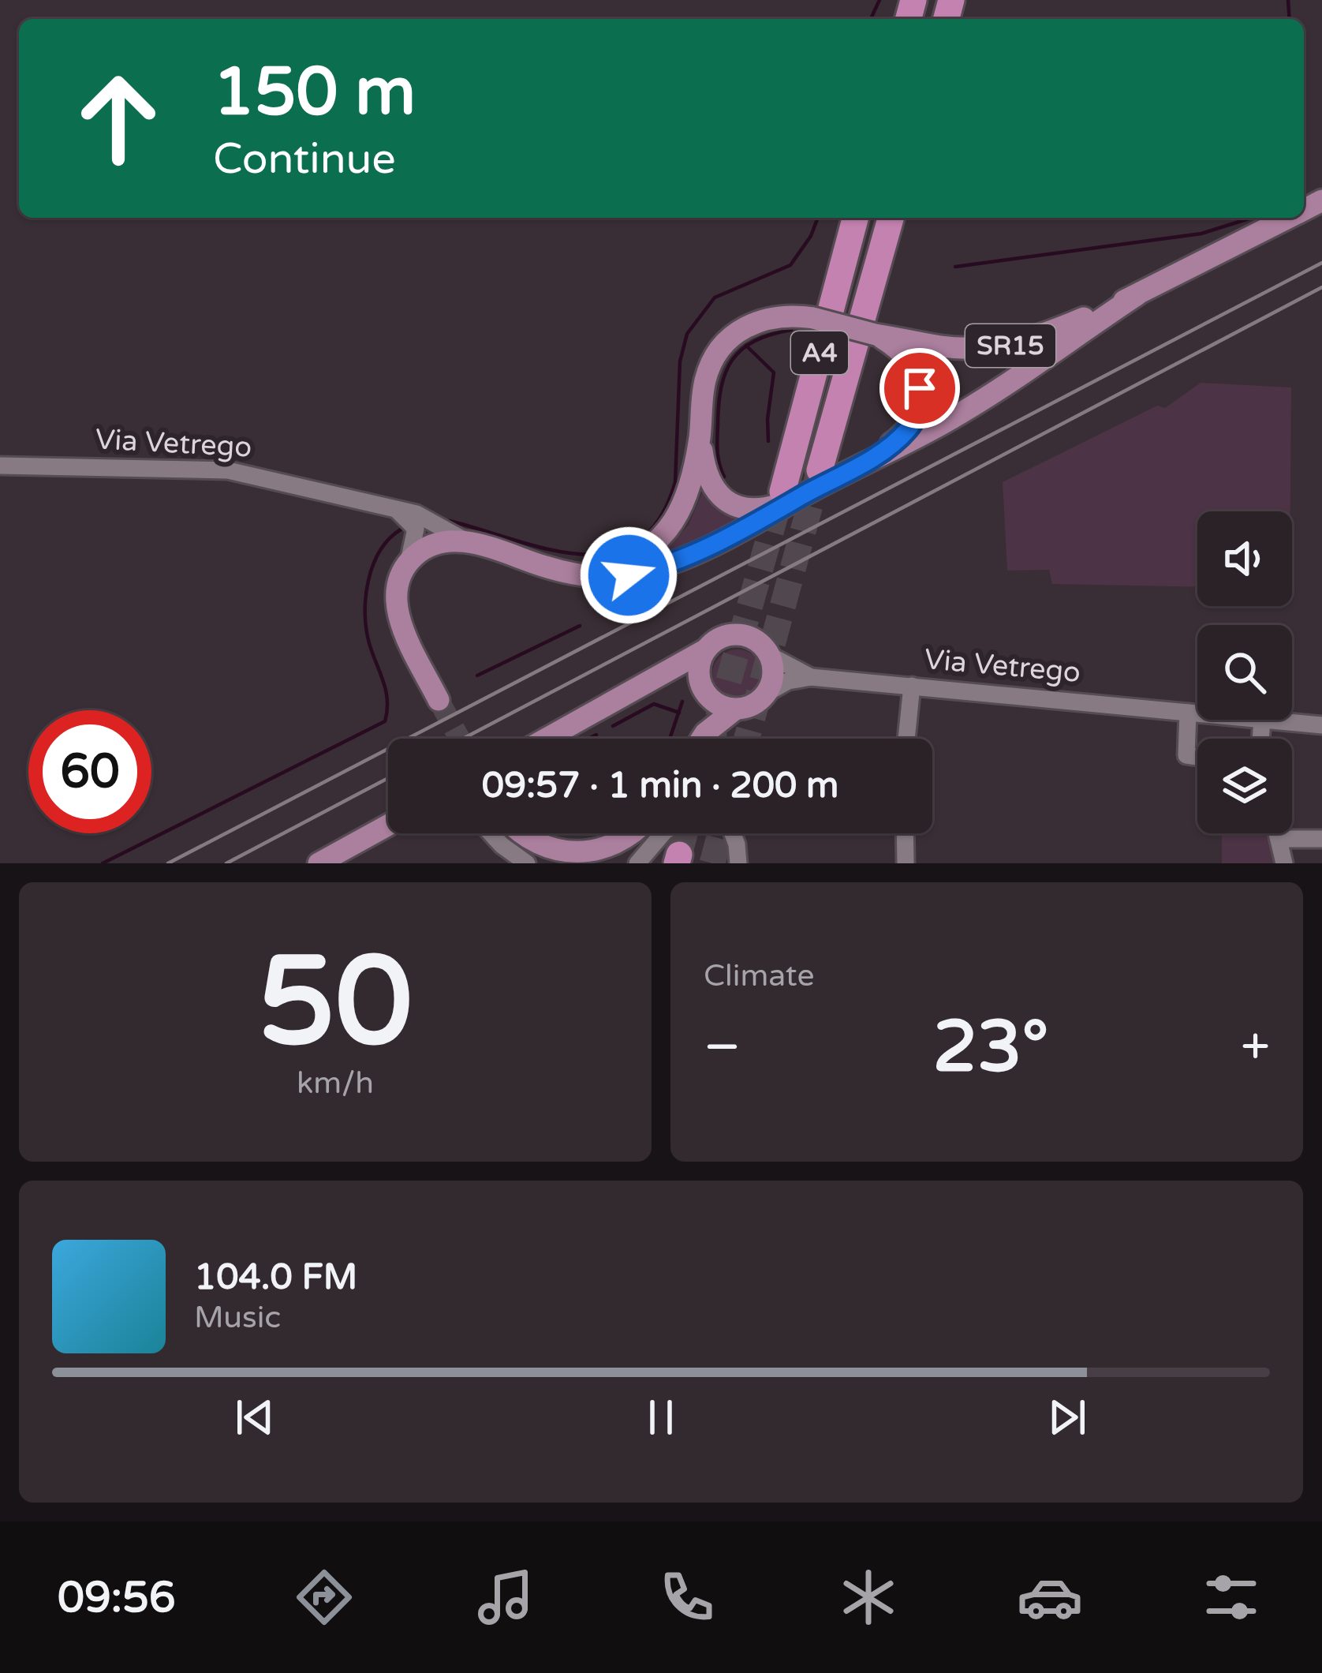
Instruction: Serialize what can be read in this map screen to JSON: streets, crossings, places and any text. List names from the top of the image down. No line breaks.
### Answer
{"streets":{"highway":["A4"],"main road":["SR15","Via Vetrego"]},"crossings":[["SR15","A4"],["SR15","Via Vetrego"],["A4","Via Vetrego"]],"page":{"turn":["150 m","Continue"],"limit":"60","trip":"09:57 · 1 min · 200 m","tile":[["50","km/h"],"Climate"],"heat":["−","23°","+"],"song":["104.0 FM","Music"],"tabs":"09:56"}}
